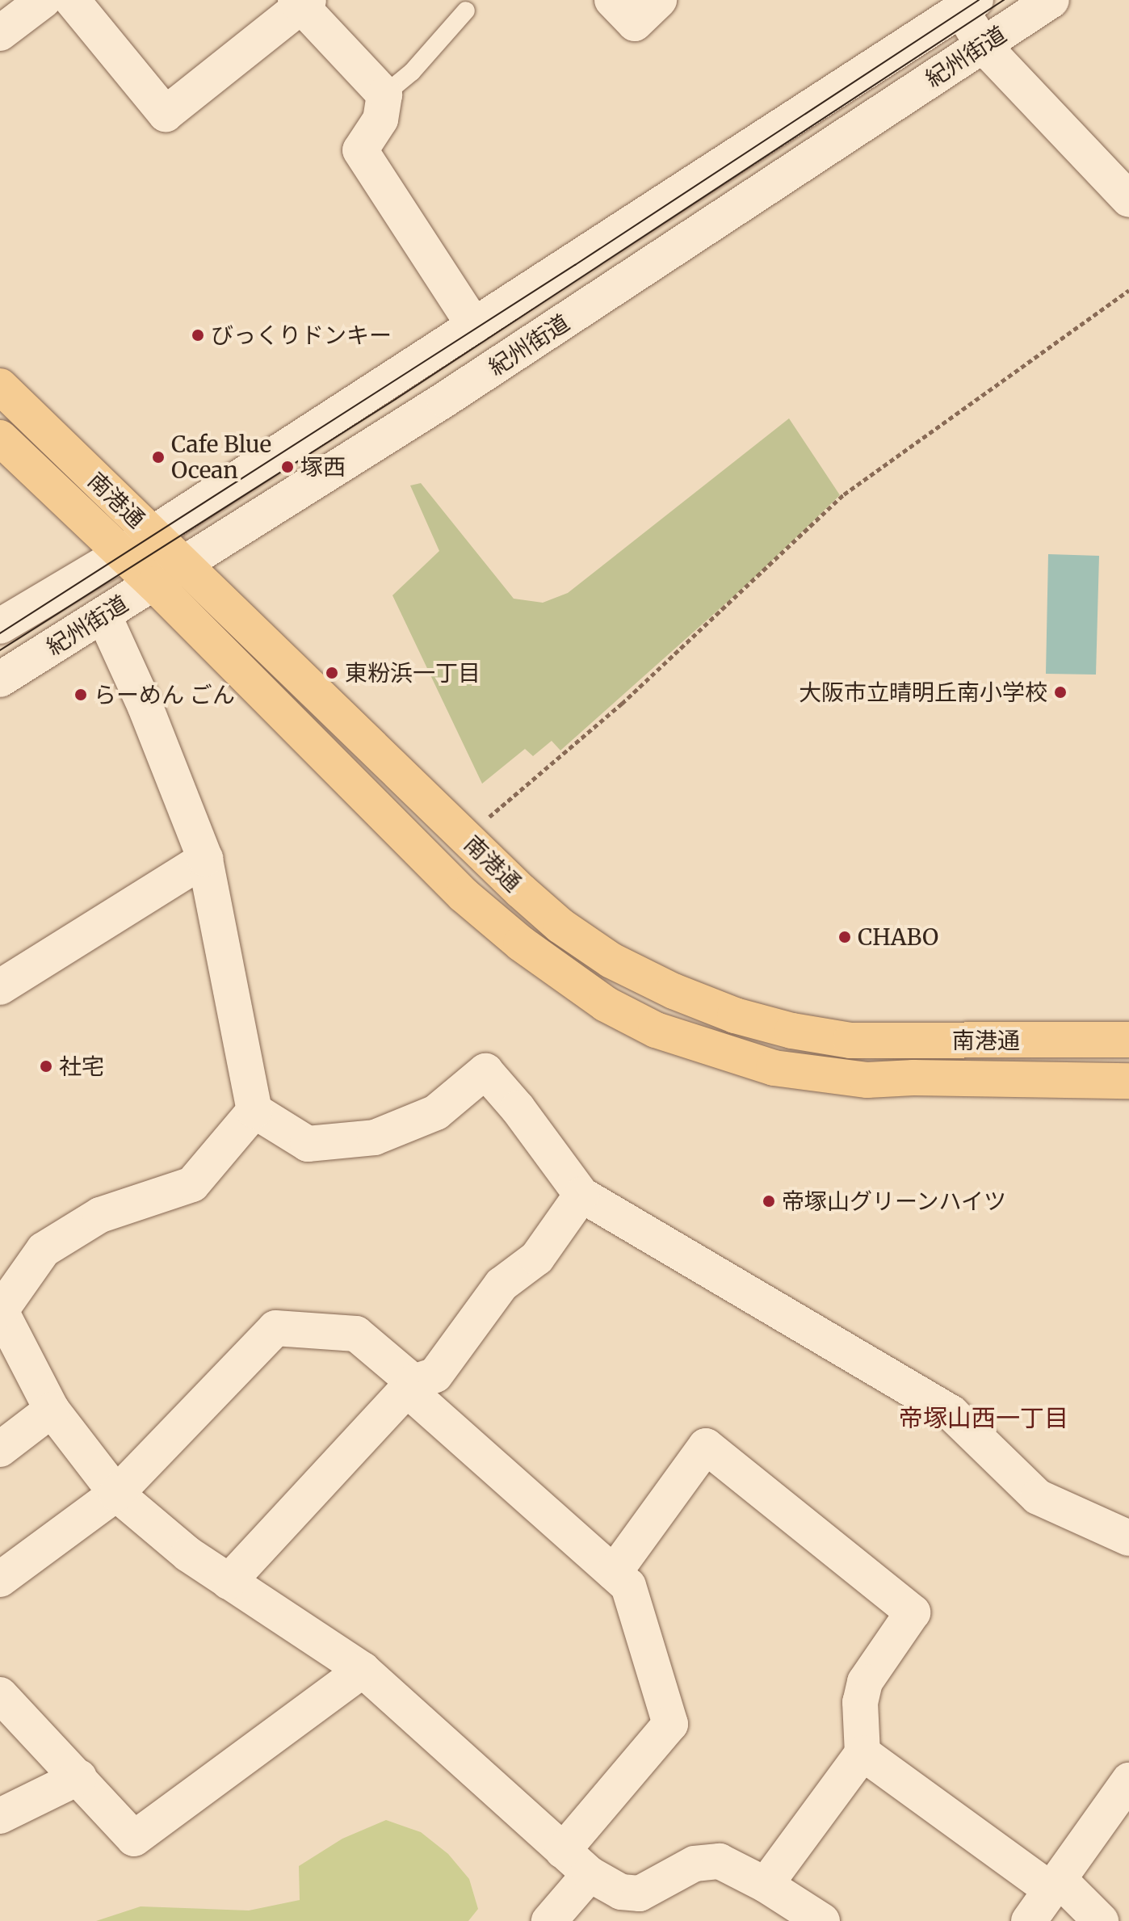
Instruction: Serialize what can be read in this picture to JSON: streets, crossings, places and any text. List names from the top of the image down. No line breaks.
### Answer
{"streets":{"main road":["南港通"],"street":["紀州街道"]},"crossings":[["紀州街道","南港通"]],"districts":["帝塚山西一丁目"],"places":["びっくりドンキー","Cafe Blue Ocean","塚西","東粉浜一丁目","大阪市立晴明丘南小学校","らーめん ごん","CHABO","社宅","帝塚山グリーンハイツ"]}
